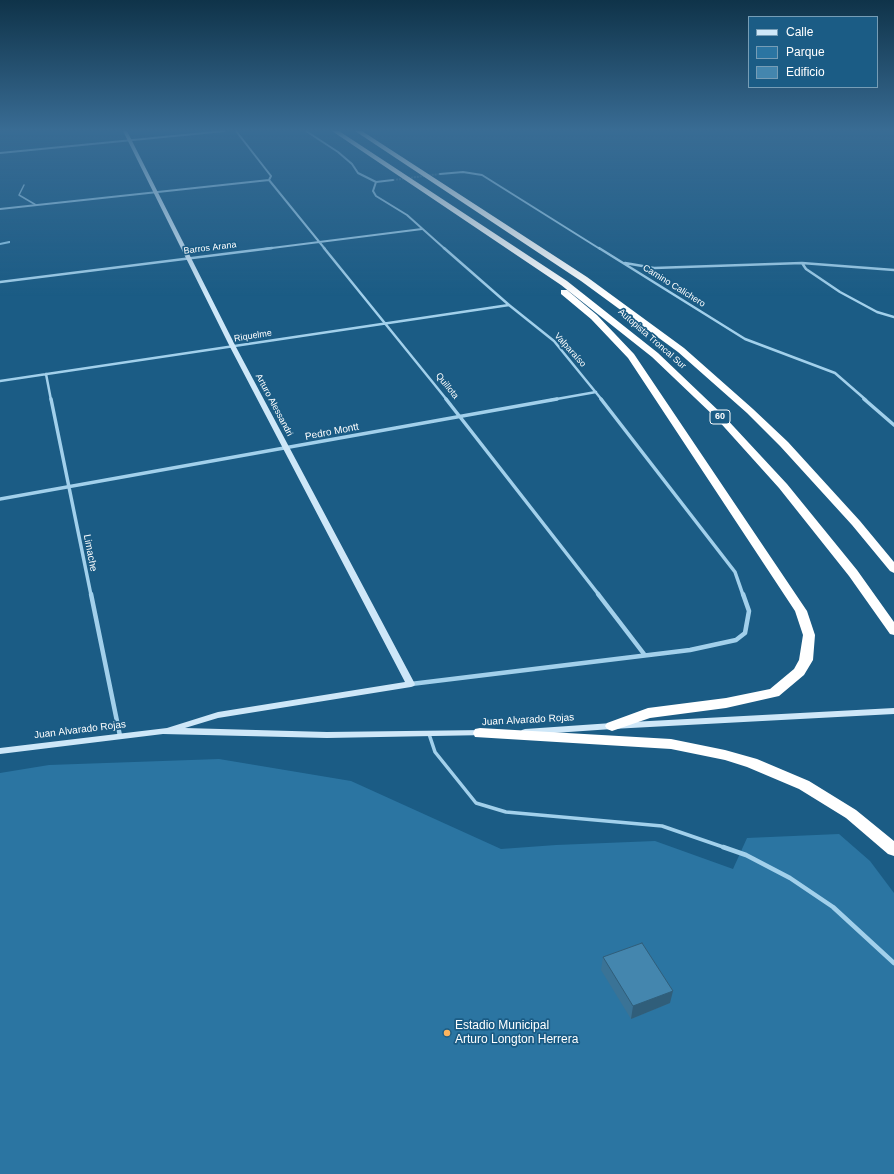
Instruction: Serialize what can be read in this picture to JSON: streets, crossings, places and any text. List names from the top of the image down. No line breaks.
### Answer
{"streets":{"highway":["Autopista Troncal Sur","60"],"main road":["Arturo Alessandri","Juan Alvarado Rojas"],"street":["Barros Arana","Camino Calichero","Riquelme","Valparaíso","Quillota","Pedro Montt","Limache"]},"crossings":[["Barros Arana","Valparaíso"],["Barros Arana","Quillota"],["Barros Arana","Arturo Alessandri"],["Riquelme","Valparaíso"],["Riquelme","Quillota"],["Riquelme","Arturo Alessandri"],["Riquelme","Limache"],["Valparaíso","Pedro Montt"],["Valparaíso","Juan Alvarado Rojas"],["Quillota","Pedro Montt"],["Quillota","Juan Alvarado Rojas"],["Arturo Alessandri","Pedro Montt"],["Arturo Alessandri","Juan Alvarado Rojas"],["Pedro Montt","Limache"],["Limache","Juan Alvarado Rojas"]],"places":["Estadio Municipal Arturo Longton Herrera"],"legend":["Calle","Parque","Edificio"]}
